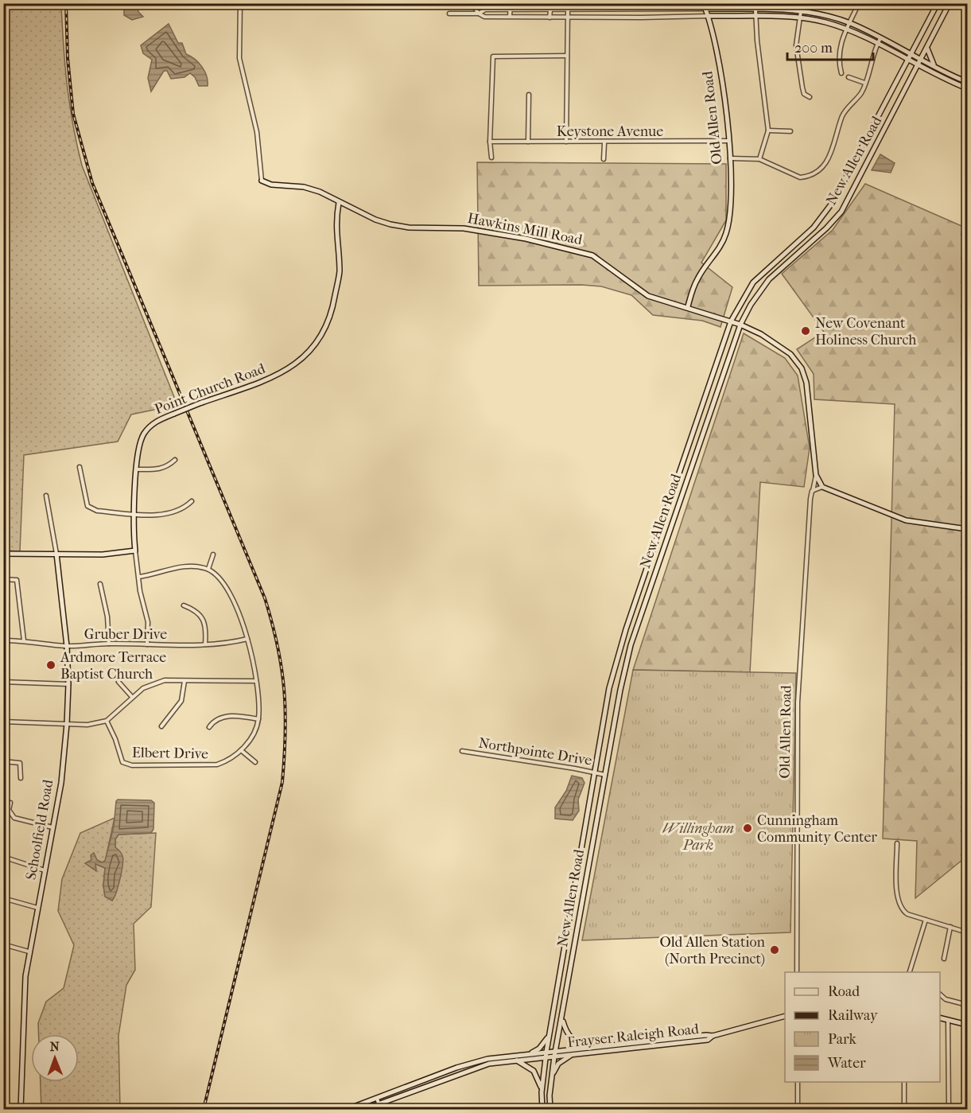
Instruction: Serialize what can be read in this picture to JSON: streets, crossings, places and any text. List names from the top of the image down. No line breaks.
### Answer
{"streets":{"main road":["Old Allen Road","New Allen Road","Hawkins Mill Road","Point Church Road","Schoolfield Road","Frayser Raleigh Road"],"street":["Keystone Avenue","Gruber Drive","Northpointe Drive","Elbert Drive"]},"crossings":[["Old Allen Road","Keystone Avenue"],["Old Allen Road","Hawkins Mill Road"],["New Allen Road","Hawkins Mill Road"],["New Allen Road","Northpointe Drive"],["New Allen Road","Frayser Raleigh Road"],["Hawkins Mill Road","Point Church Road"],["Point Church Road","Gruber Drive"],["Gruber Drive","Schoolfield Road"]],"parks":["Willingham Park"],"places":["New Covenant Holiness Church","Ardmore Terrace Baptist Church","Cunningham Community Center","Old Allen Station (North Precinct)"],"legend":["Road","Railway","Park","Water"],"scale_bar":"200 m","north":"top"}
